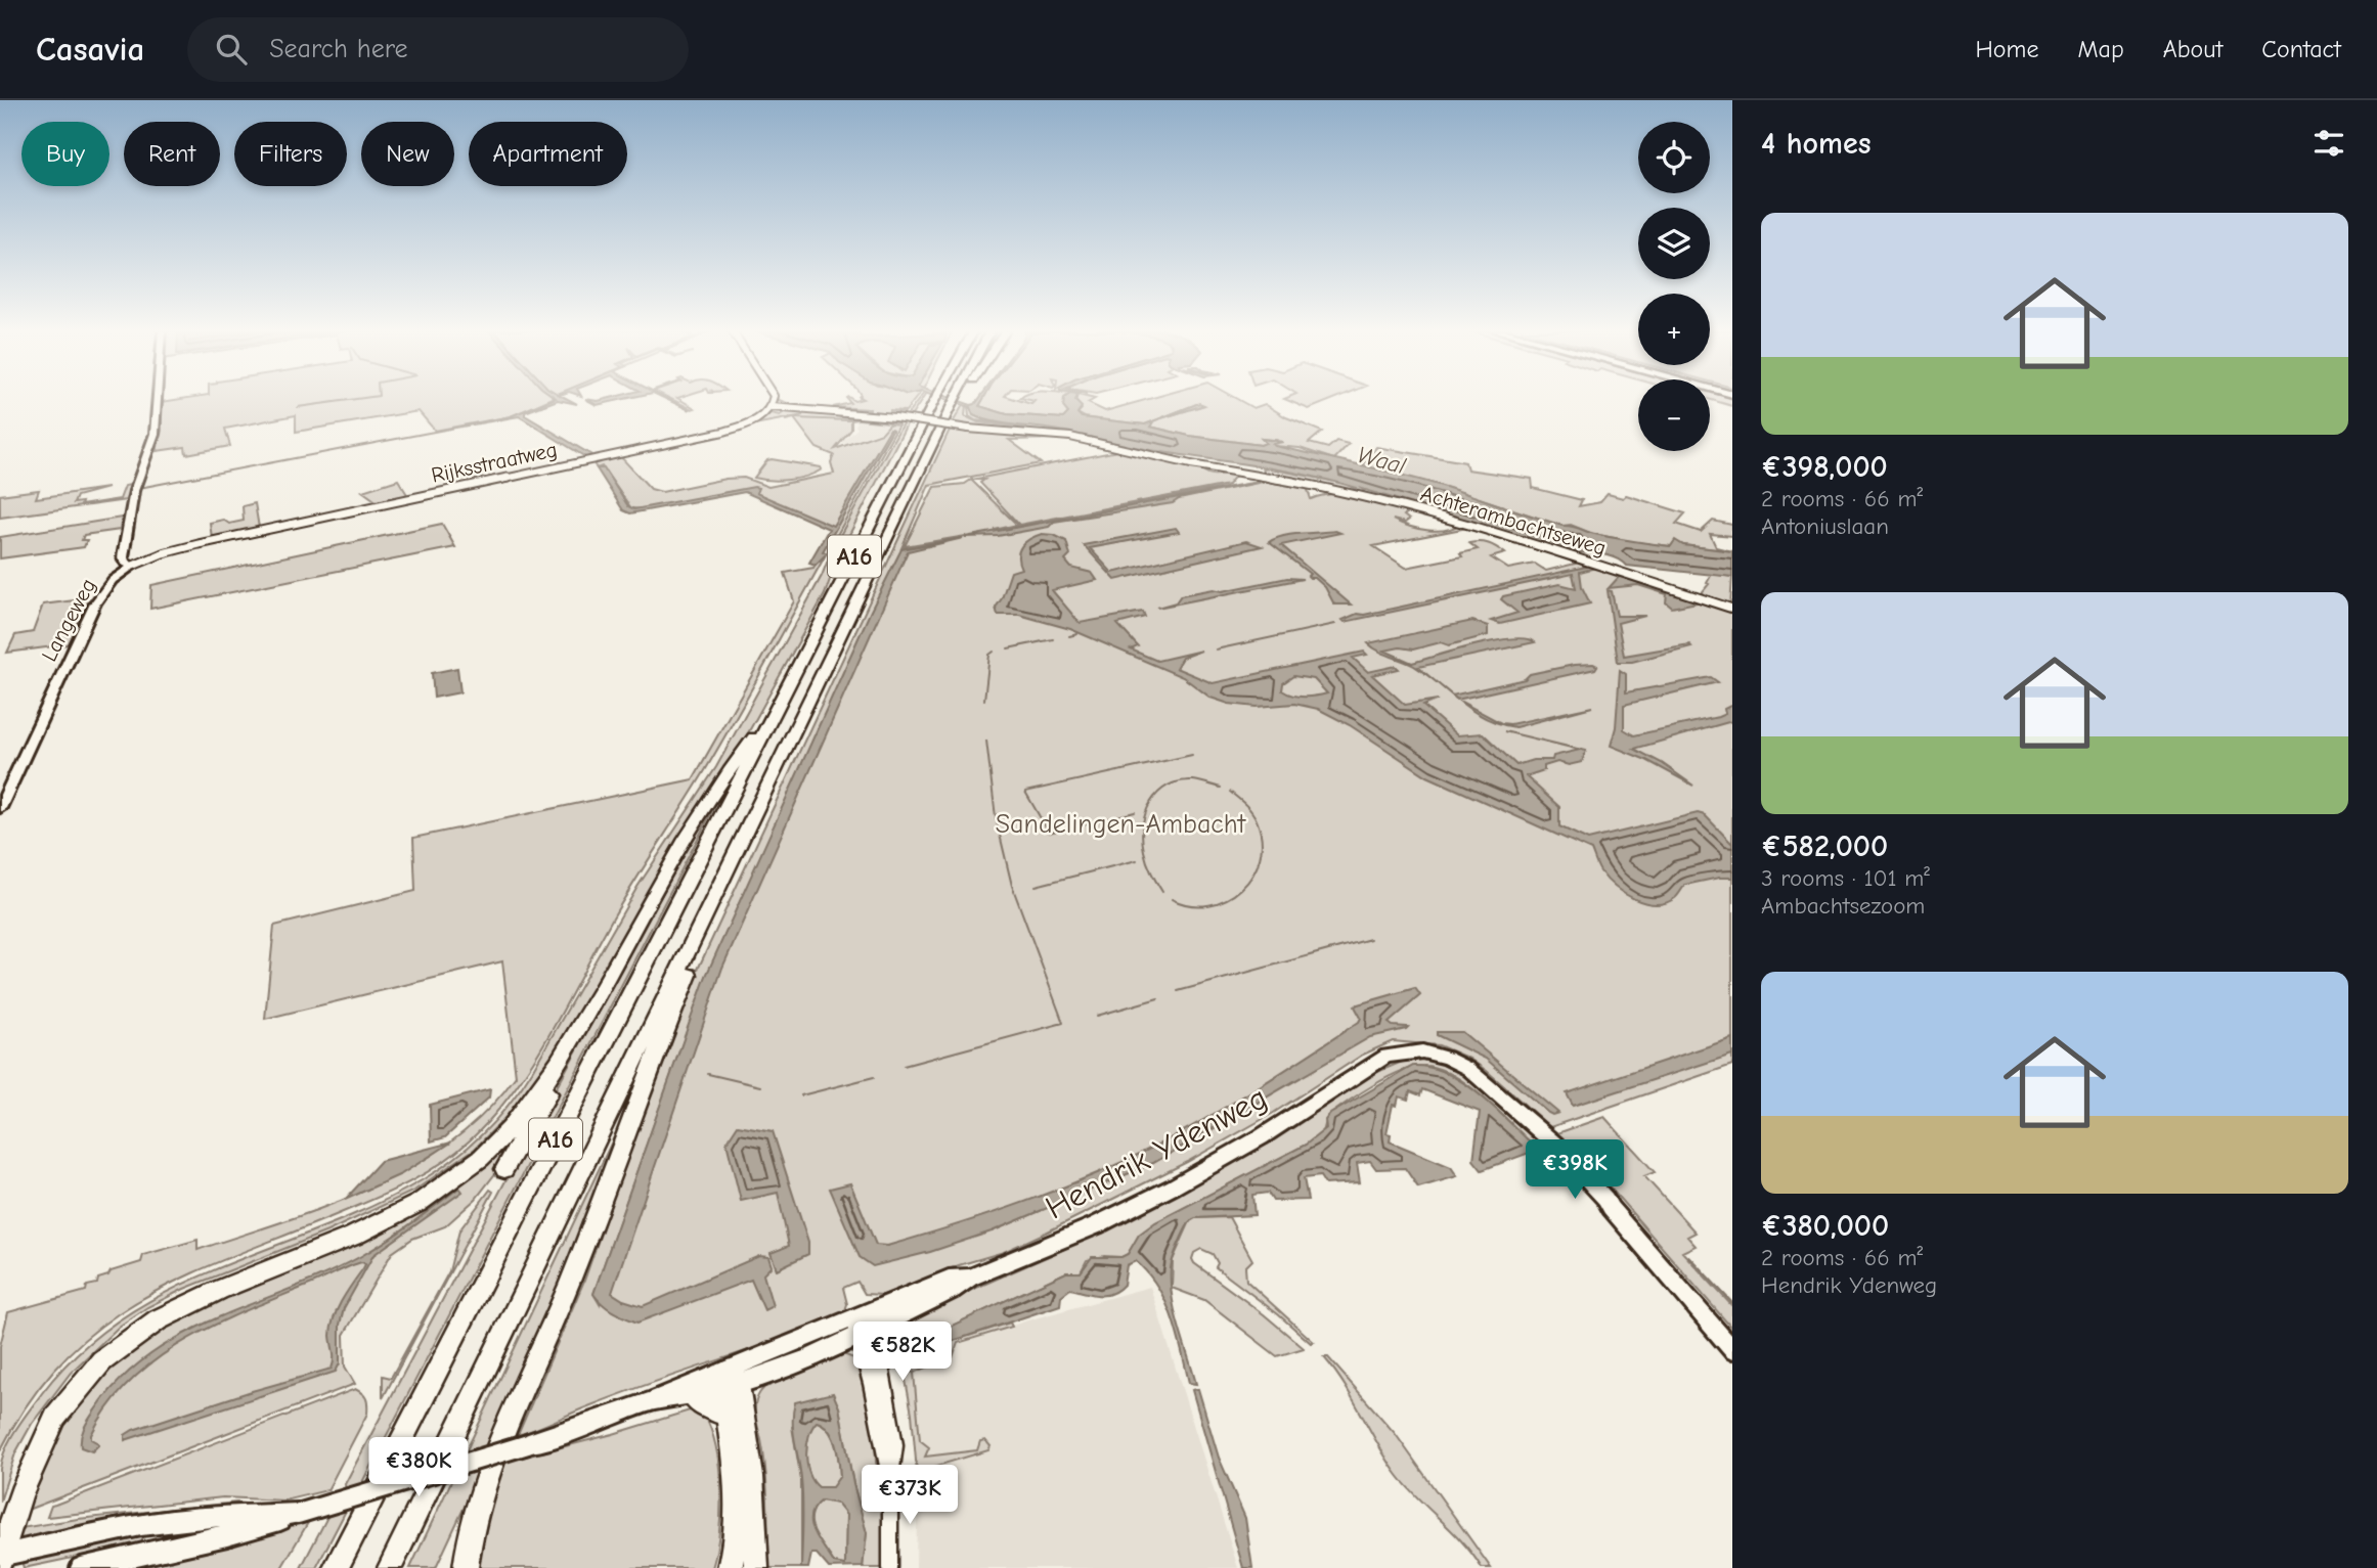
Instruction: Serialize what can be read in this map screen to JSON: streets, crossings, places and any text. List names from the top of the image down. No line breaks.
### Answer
{"streets":{"highway":["A16"],"main road":["Langeweg","Hendrik Ydenweg"],"street":["Rijksstraatweg","Achterambachtseweg"]},"crossings":[["Rijksstraatweg","Achterambachtseweg"],["Rijksstraatweg","Langeweg"],["A16","Hendrik Ydenweg"]],"water":["Waal"],"parks":["Sandelingen-Ambacht"],"page":{"header":"Casavia","search":"Search here","nav":["Home","Map","About","Contact"],"heading":"4 homes","map_buttons":["+","−"],"chip":["Buy","Rent","Filters","New","Apartment"],"list":[{"name":"€398,000","note":"2 rooms · 66 m² · Antoniuslaan"},{"name":"€582,000","note":"3 rooms · 101 m² · Ambachtsezoom"},{"name":"€380,000","note":"2 rooms · 66 m² · Hendrik Ydenweg"}],"price":["€398K","€582K","€380K","€373K"]}}
